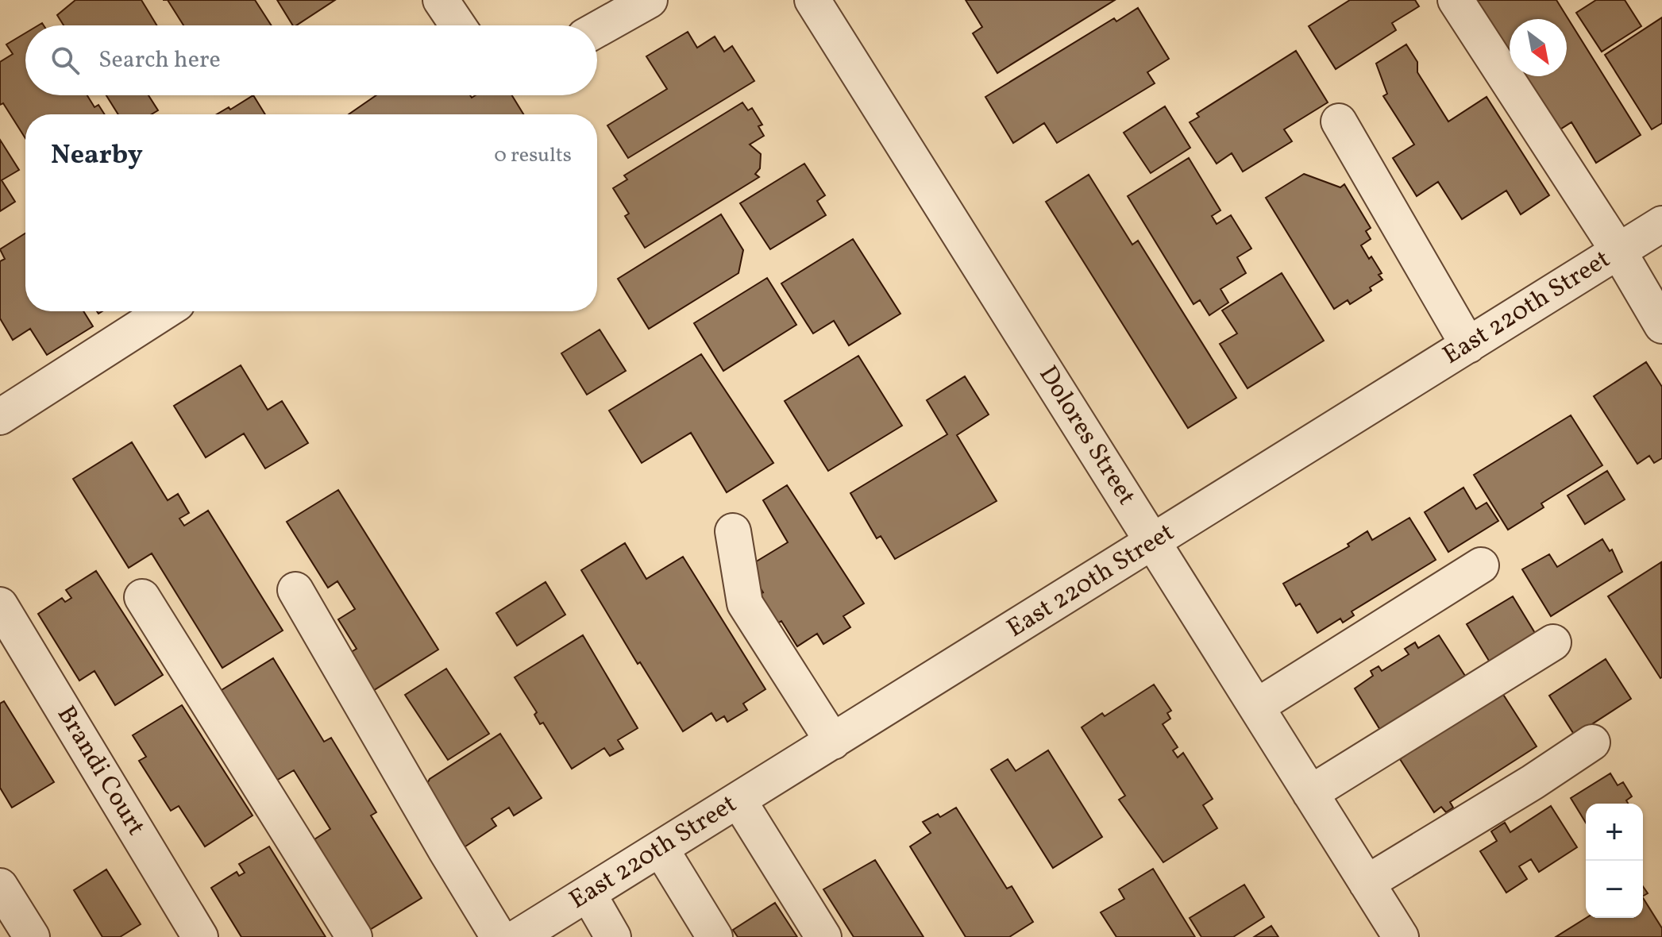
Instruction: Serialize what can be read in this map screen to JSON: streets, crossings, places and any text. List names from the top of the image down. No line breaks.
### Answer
{"streets":{"street":["East 220th Street","Dolores Street","Brandi Court"]},"crossings":[["East 220th Street","Dolores Street"]],"north":"bottom right","page":{"search":"Search here","heading":["Nearby","0 results"],"map_buttons":["+","−"]}}
